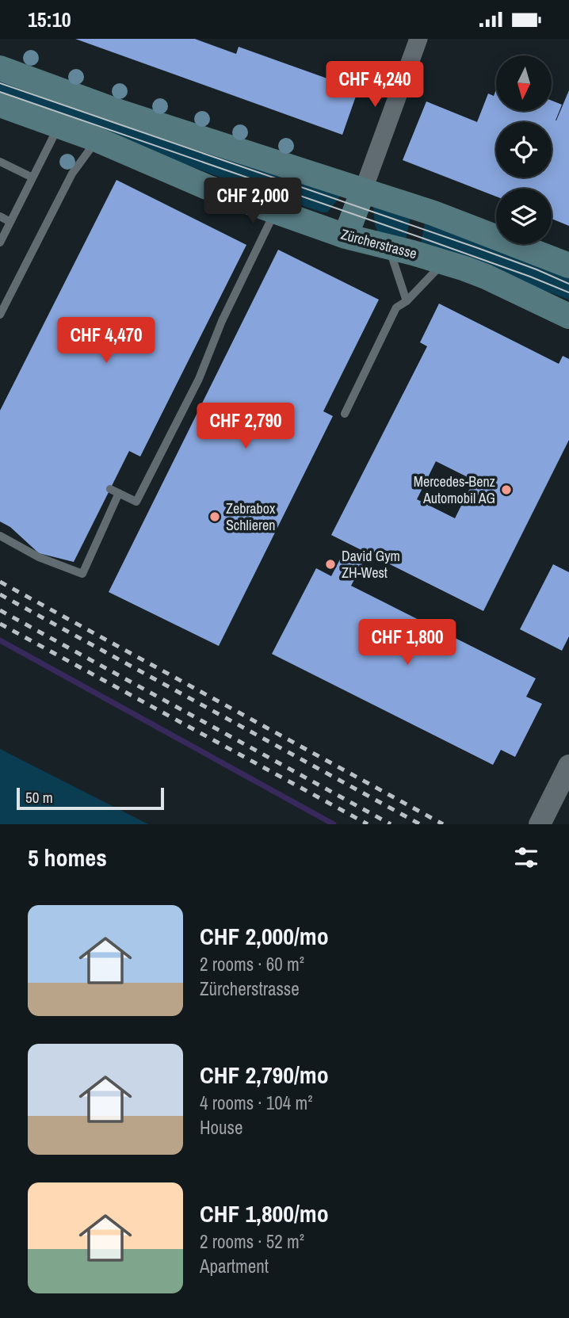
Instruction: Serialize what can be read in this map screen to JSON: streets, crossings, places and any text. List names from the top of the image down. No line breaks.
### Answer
{"streets":{"main road":["Zürcherstrasse"]},"places":["Mercedes-Benz Automobil AG","Zebrabox Schlieren","David Gym ZH-West"],"scale_bar":"50 m","north":"bottom","page":{"status":"15:10","price":["CHF 4,240","CHF 2,000","CHF 4,470","CHF 2,790","CHF 1,800"],"scale":"50 m","heading":"5 homes","list":[{"name":"CHF 2,000/mo","note":"2 rooms · 60 m² · Zürcherstrasse"},{"name":"CHF 2,790/mo","note":"4 rooms · 104 m² · House"},{"name":"CHF 1,800/mo","note":"2 rooms · 52 m² · Apartment"}]}}
